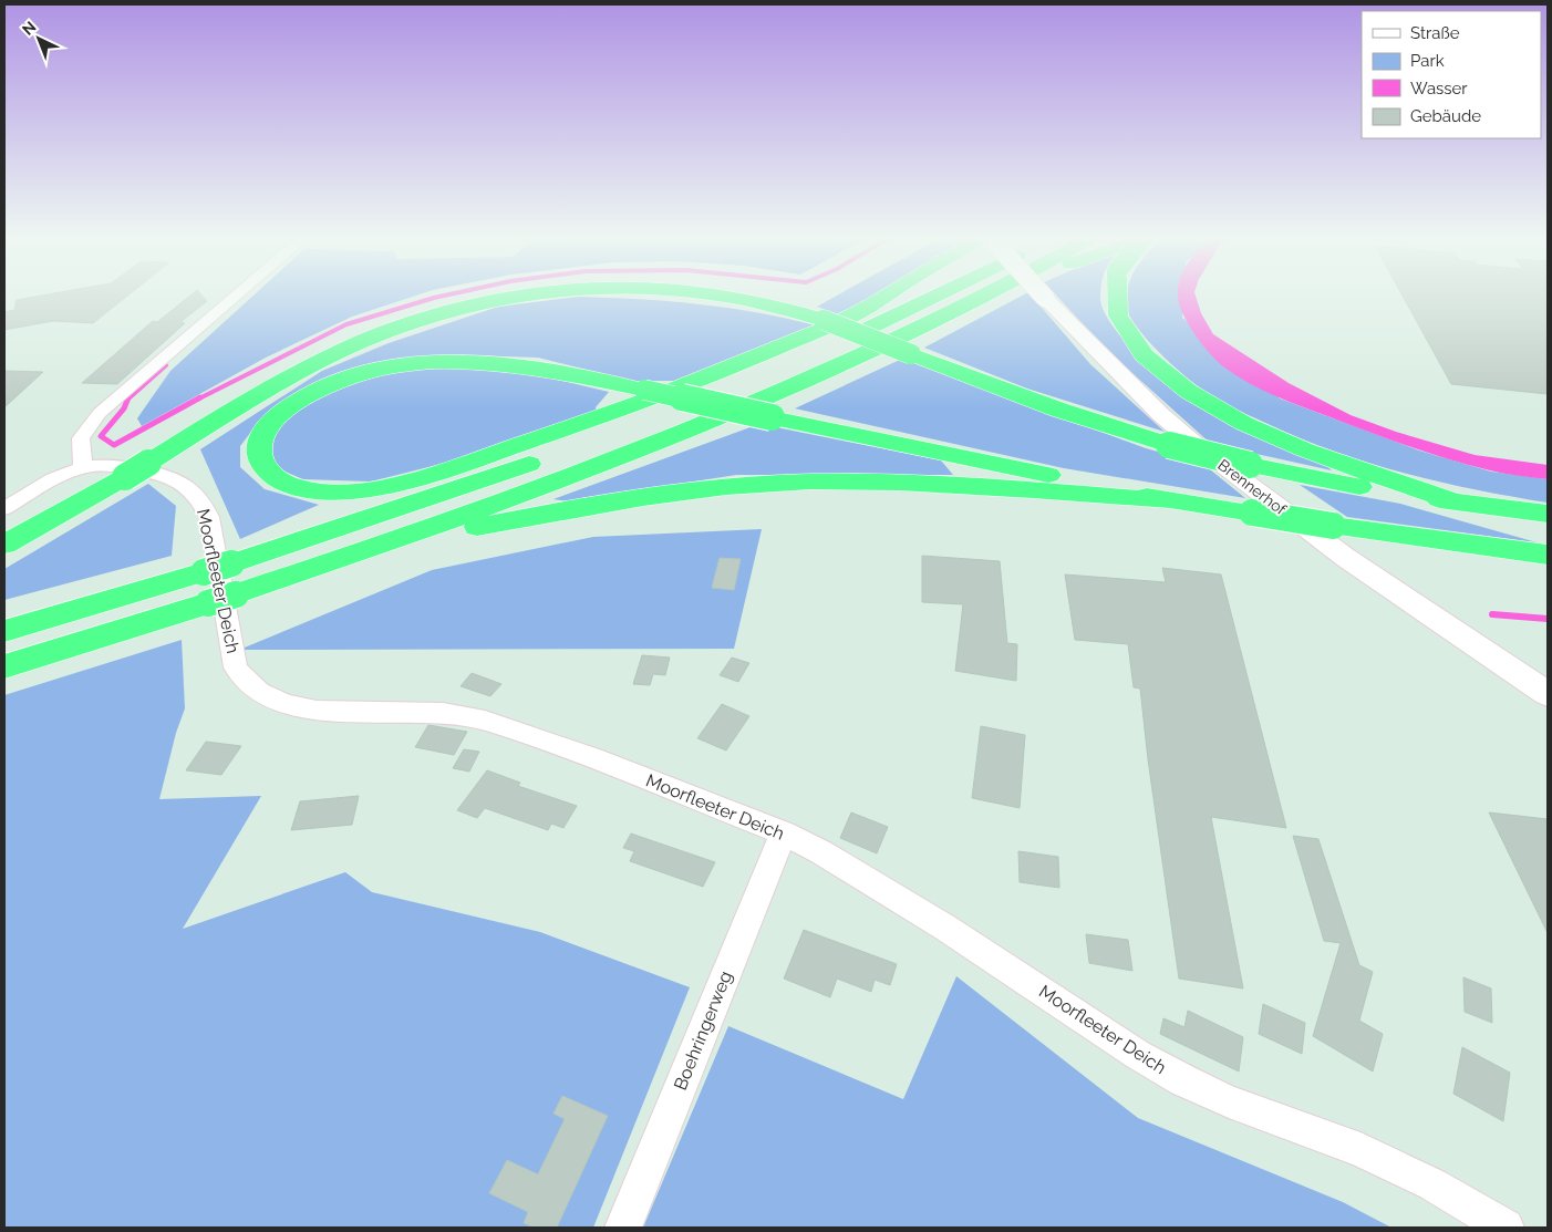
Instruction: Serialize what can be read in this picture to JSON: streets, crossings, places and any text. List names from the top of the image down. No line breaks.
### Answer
{"streets":{"street":["Brennerhof","Moorfleeter Deich","Boehringerweg"]},"crossings":[["Moorfleeter Deich","Boehringerweg"]],"legend":["Straße","Park","Wasser","Gebäude"],"north":"top left"}
